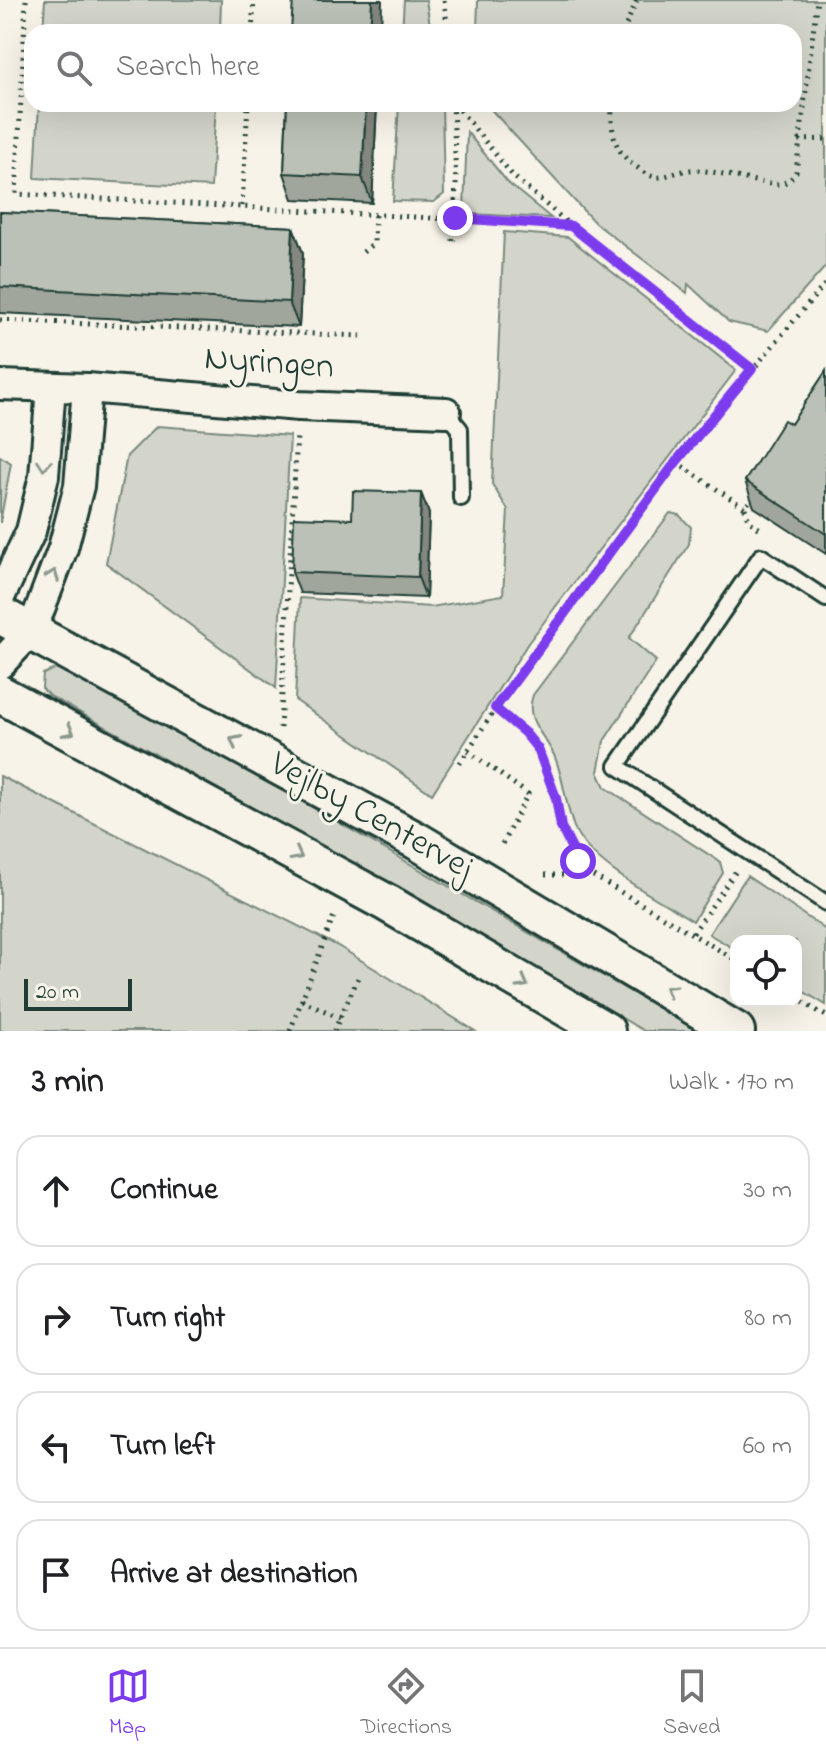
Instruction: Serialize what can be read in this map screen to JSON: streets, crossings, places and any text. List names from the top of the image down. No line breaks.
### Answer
{"streets":{"street":["Nyringen","Vejlby Centervej"]},"scale_bar":"20 m","page":{"search":"Search here","scale":"20 m","heading":["3 min","Walk · 170 m"],"list":[["Continue","30 m"],["Turn right","80 m"],["Turn left","60 m"],"Arrive at destination"],"nav":["Map","Directions","Saved"]}}
